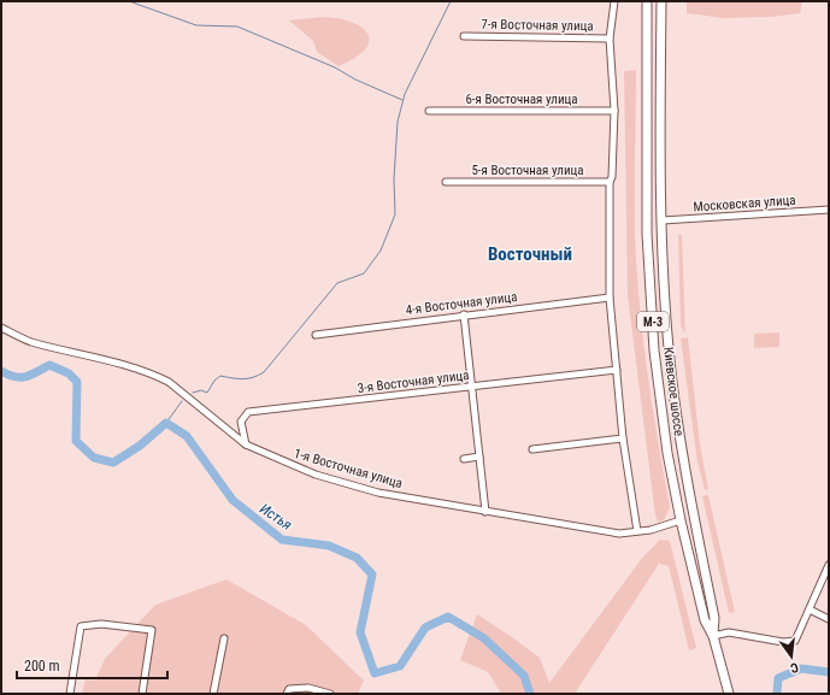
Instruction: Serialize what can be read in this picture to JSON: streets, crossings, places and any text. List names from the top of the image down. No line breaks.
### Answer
{"streets":{"highway":["М-3","Киевское шоссе"],"street":["7-я Восточная улица","6-я Восточная улица","5-я Восточная улица","Московская улица","4-я Восточная улица","3-я Восточная улица","1-я Восточная улица"]},"crossings":[["Московская улица","Киевское шоссе"],["3-я Восточная улица","1-я Восточная улица"],["Киевское шоссе","1-я Восточная улица"]],"districts":["Восточный"],"water":["Истья"],"scale_bar":"200 m","north":"bottom"}
